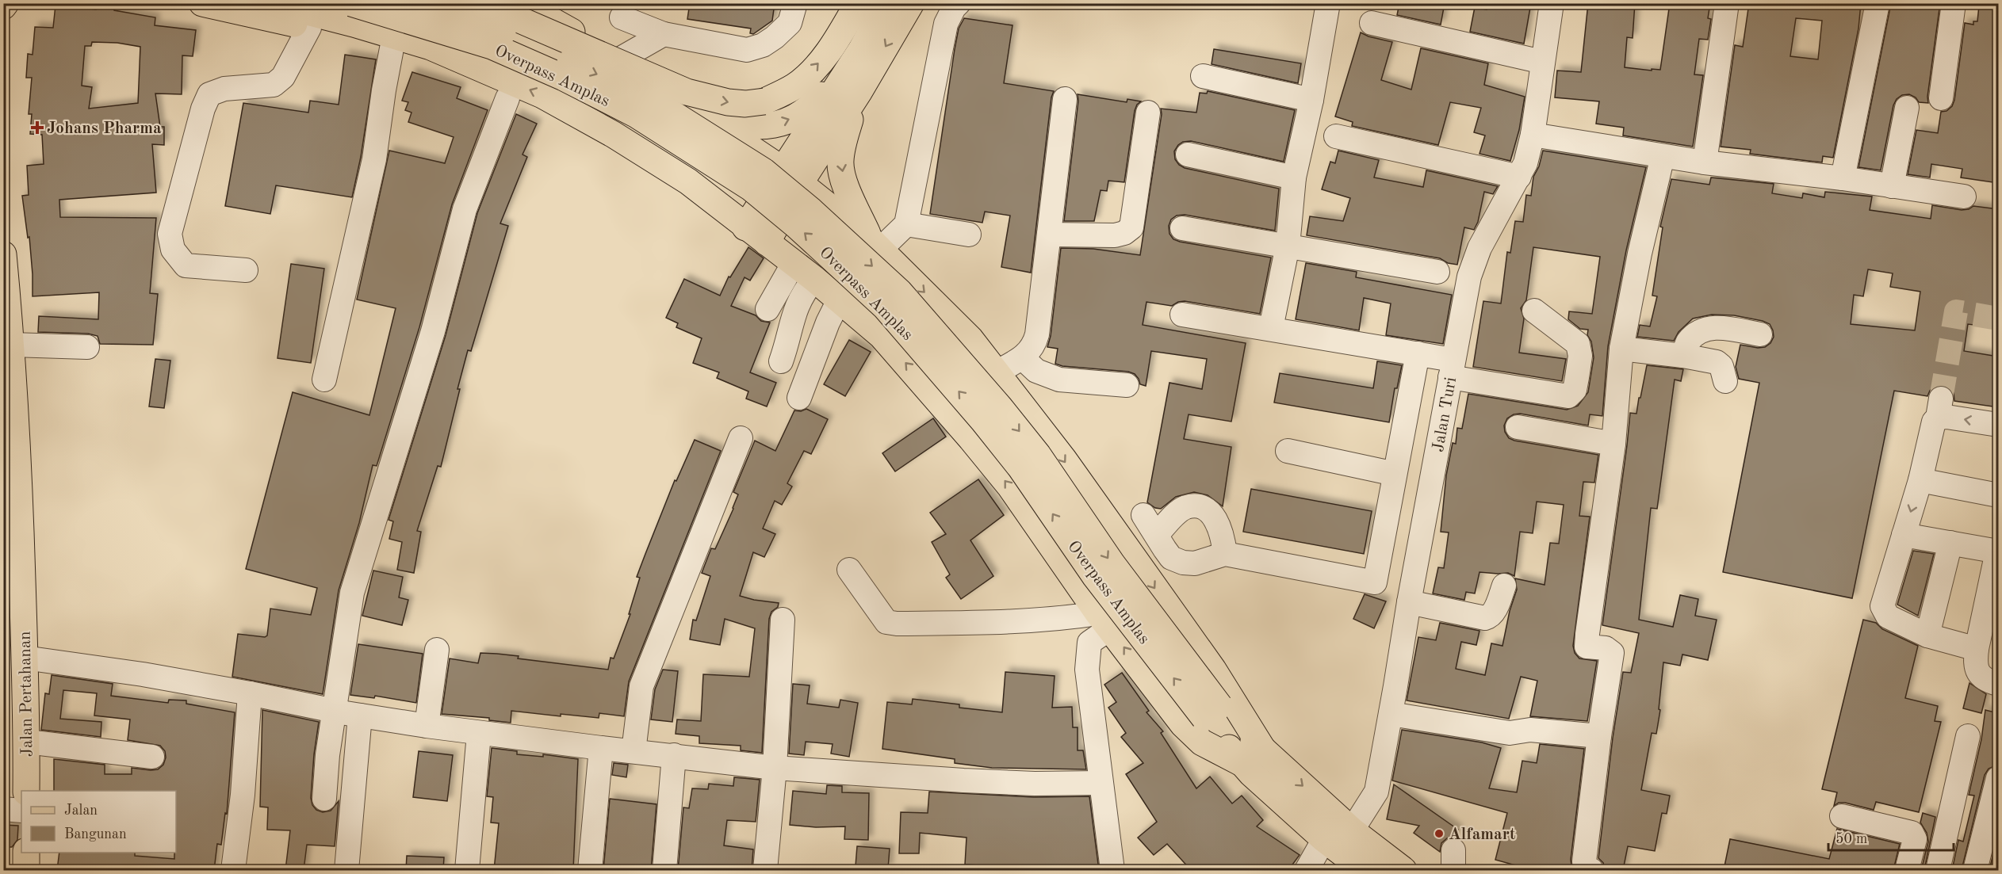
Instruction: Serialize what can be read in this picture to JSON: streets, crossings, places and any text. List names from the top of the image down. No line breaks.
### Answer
{"streets":{"main road":["Overpass Amplas","Jalan Pertahanan"],"street":["Jalan Turi"]},"places":{"health":["Johans Pharma"],"other":["Alfamart"]},"legend":["Jalan","Bangunan"],"scale_bar":"50 m"}
